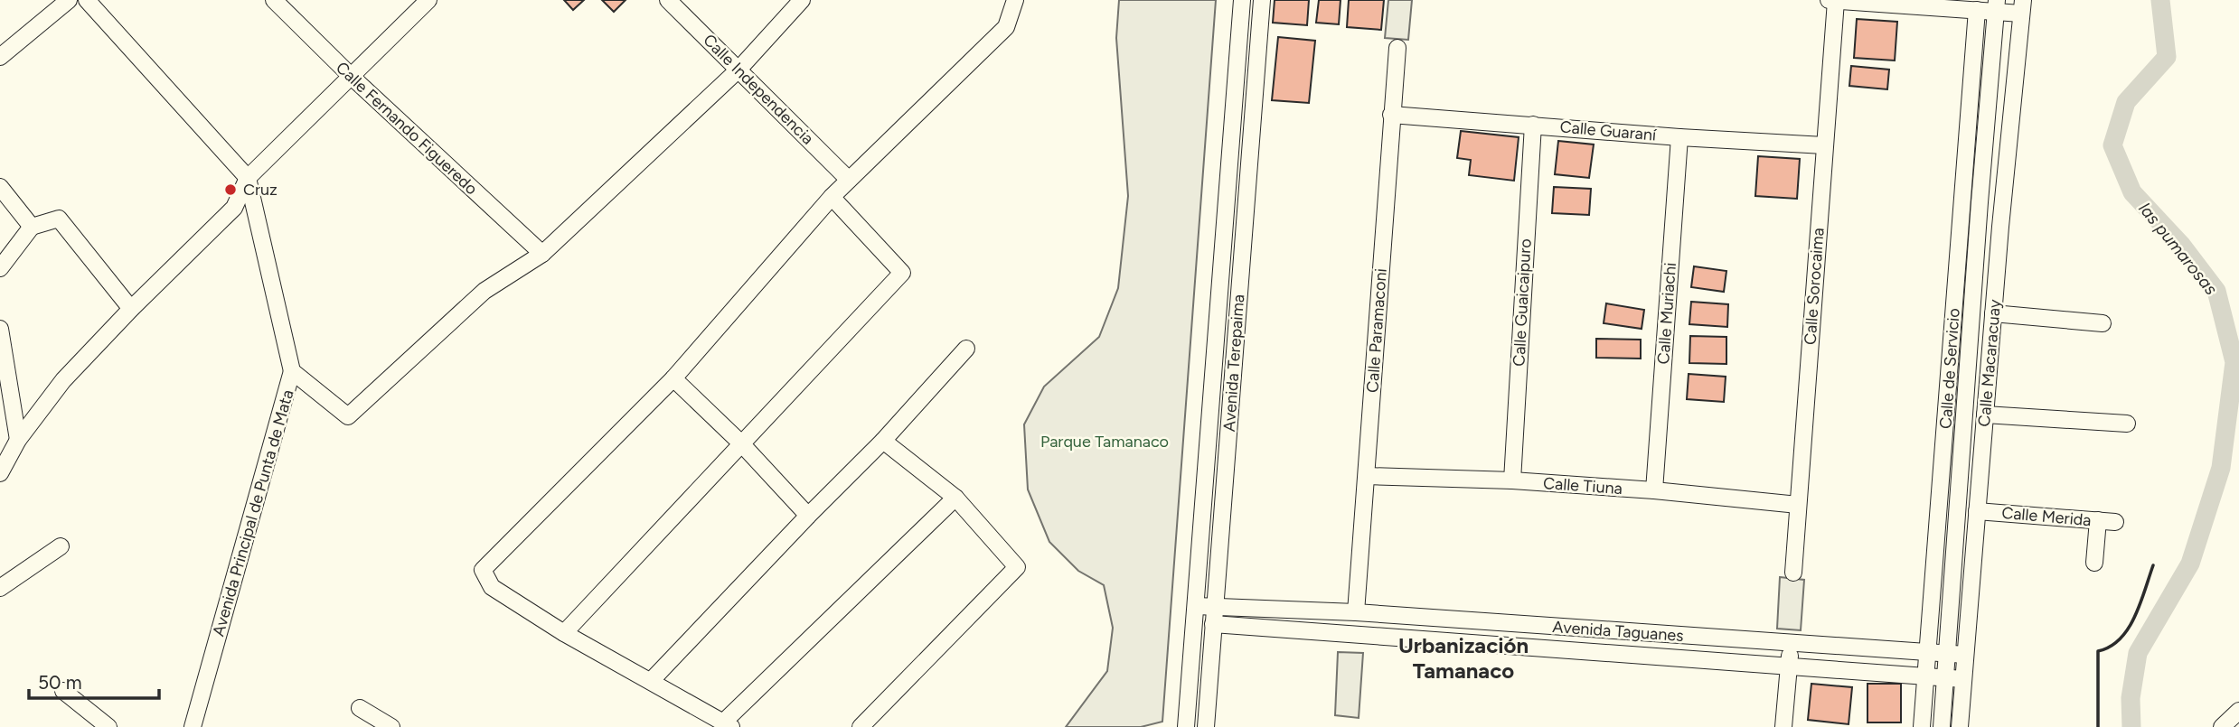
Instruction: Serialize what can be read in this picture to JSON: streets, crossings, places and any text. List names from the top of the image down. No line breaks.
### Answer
{"streets":{"street":["Calle Independencia","Calle Fernando Figueredo","Calle Guaraní","Calle Sorocaima","Calle Guaicaipuro","Calle Muriachi","Calle Paramaconi","Avenida Terepaima","Calle Macaracuay","Calle de Servicio","Calle Tiuna","Avenida Principal de Punta de Mata","Calle Merida","Avenida Taguanes"]},"crossings":[["Calle Guaraní","Calle Sorocaima"],["Calle Guaraní","Calle Guaicaipuro"],["Calle Guaraní","Calle Muriachi"],["Calle Guaraní","Calle Paramaconi"],["Calle Sorocaima","Calle Tiuna"],["Calle Guaicaipuro","Calle Tiuna"],["Calle Muriachi","Calle Tiuna"],["Calle Paramaconi","Calle Tiuna"],["Calle Paramaconi","Avenida Taguanes"],["Avenida Terepaima","Avenida Taguanes"],["Calle Macaracuay","Calle Merida"],["Calle Macaracuay","Avenida Taguanes"],["Calle de Servicio","Avenida Taguanes"]],"districts":["Urbanización Tamanaco"],"water":["las pumarosas"],"parks":["Parque Tamanaco"],"places":["Cruz"],"scale_bar":"50 m"}
